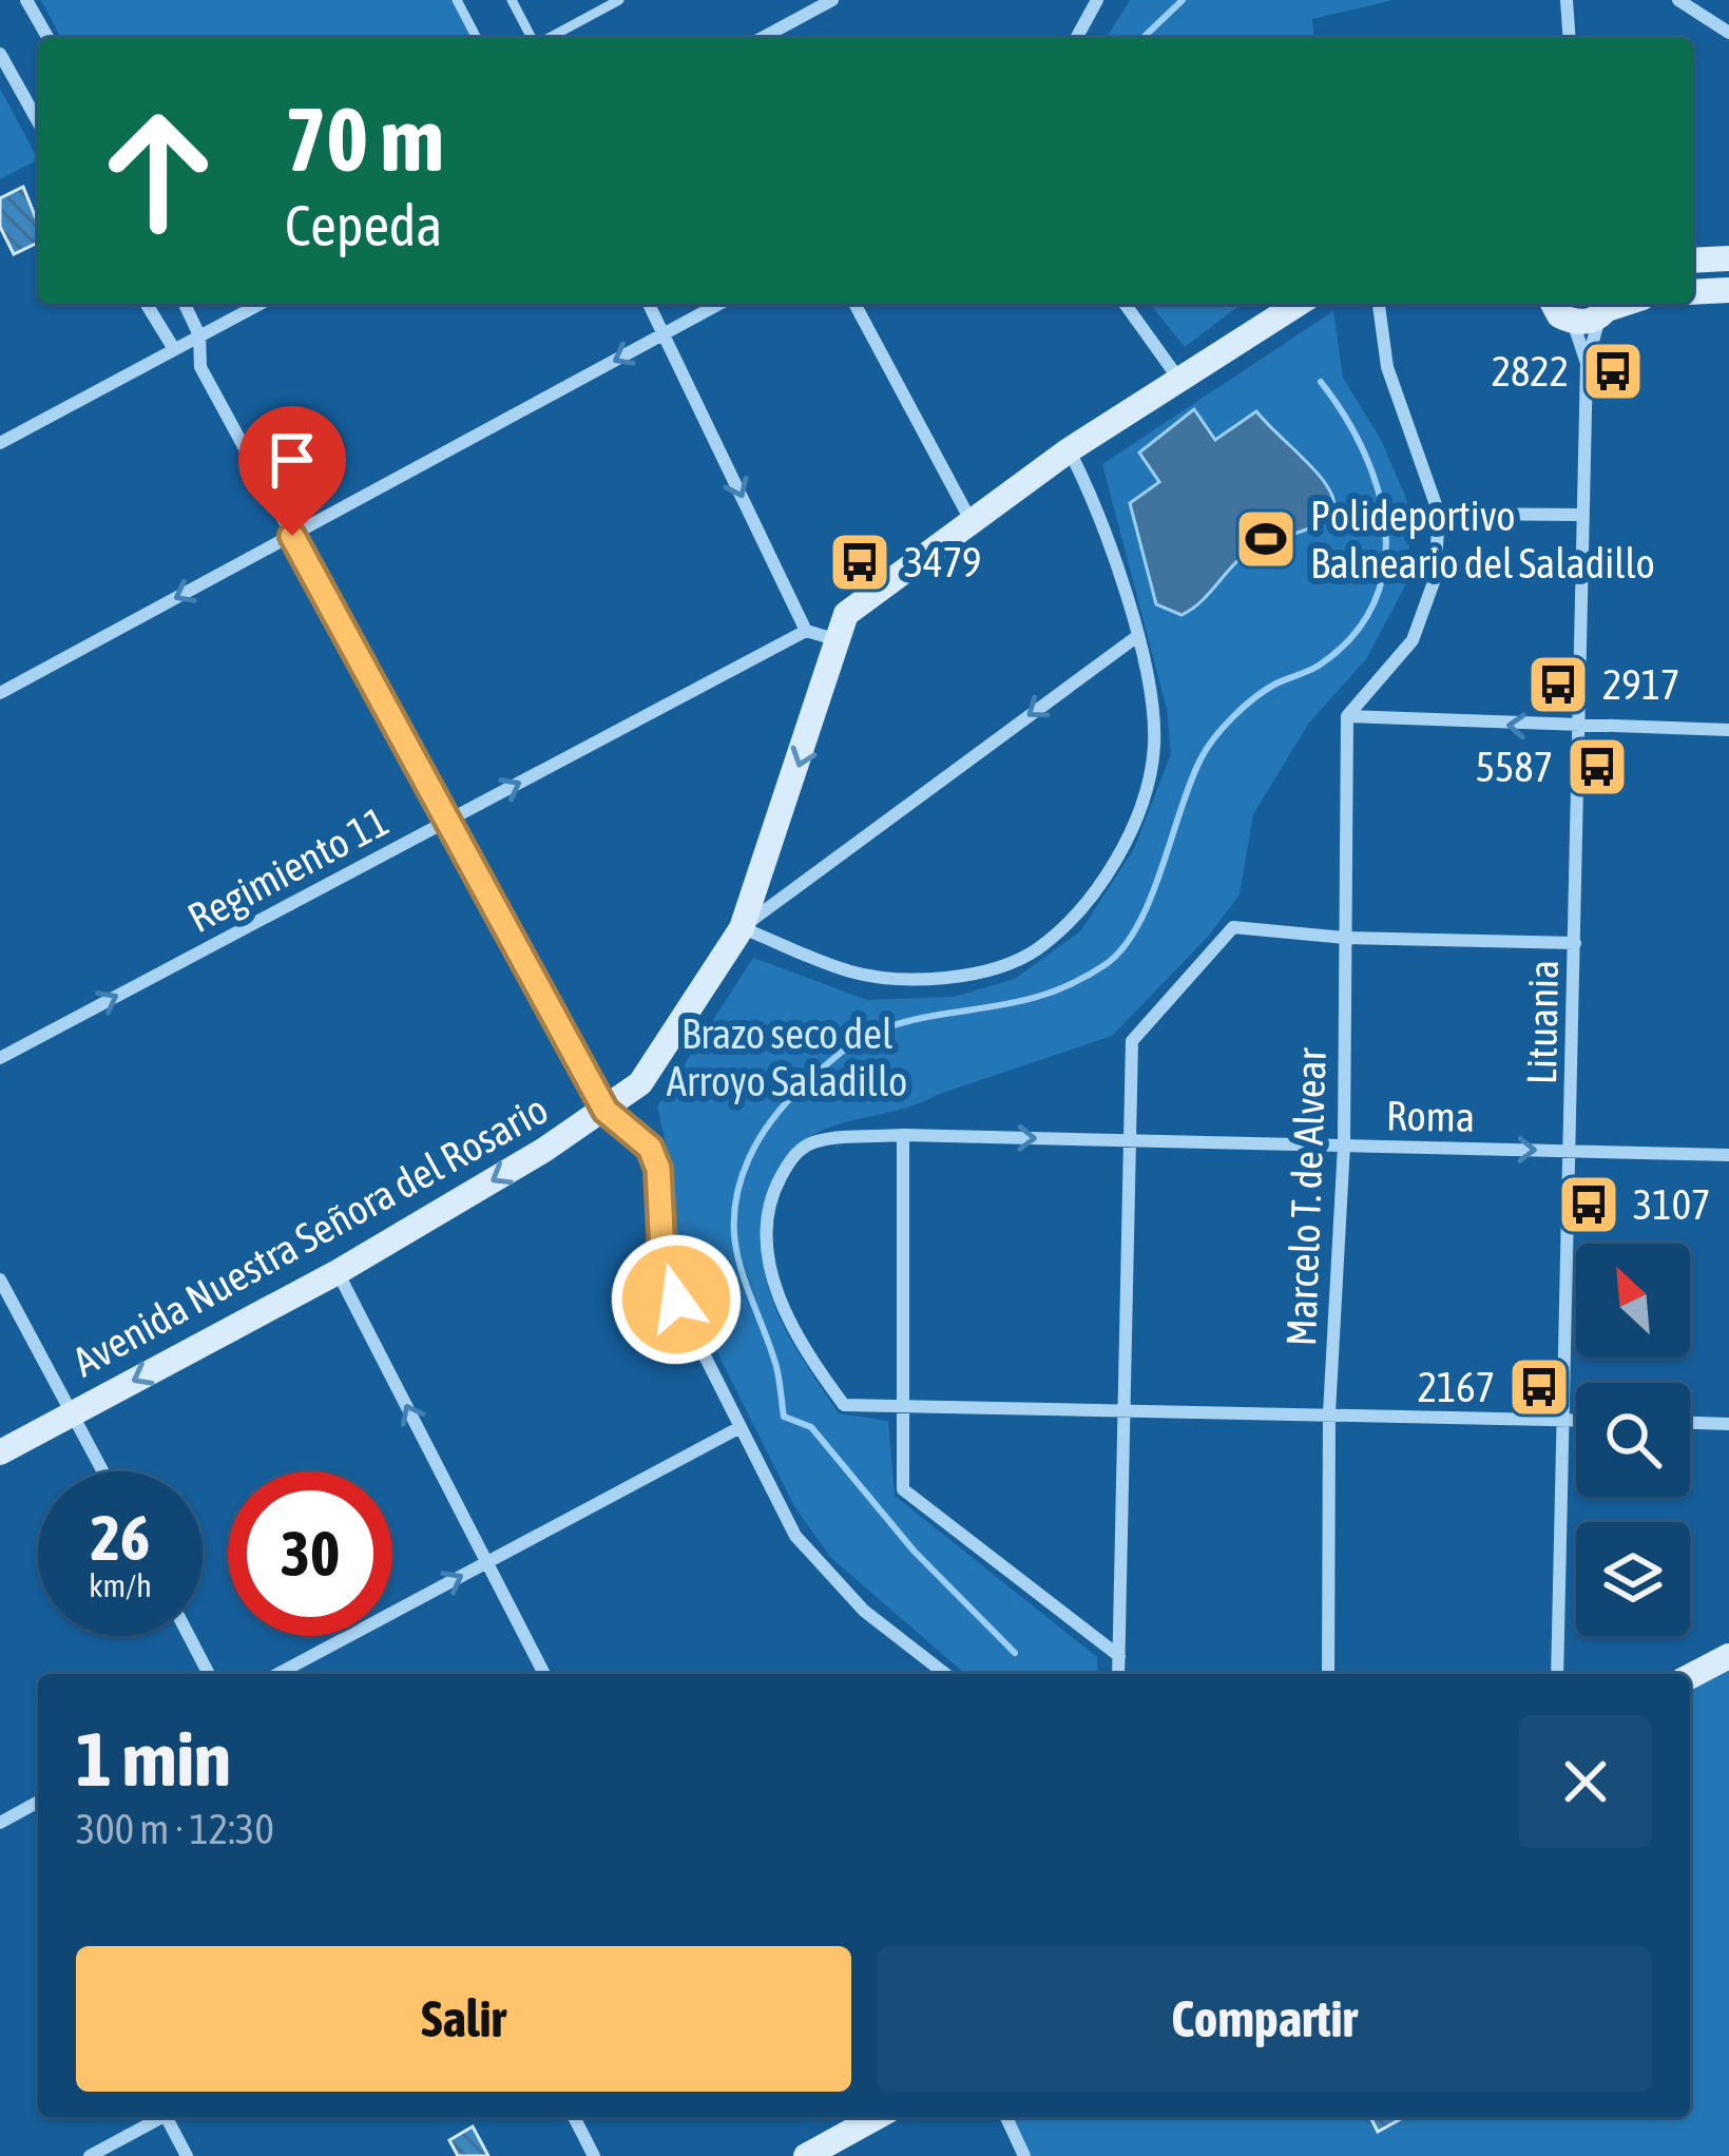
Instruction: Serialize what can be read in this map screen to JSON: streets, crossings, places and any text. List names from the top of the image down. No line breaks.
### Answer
{"streets":{"street":["Regimiento 11","Lituania","Roma","Marcelo T. de Alvear","Avenida Nuestra Señora del Rosario"]},"crossings":[["Lituania","Roma"],["Roma","Marcelo T. de Alvear"]],"one_way":["Regimiento 11","Roma"],"parks":["Brazo seco del Arroyo Saladillo"],"places":{"bus stop":["2822","3479","2917","5587","3107","2167"],"sports":["Polideportivo Balneario del Saladillo"]},"north":"top left","page":{"turn":["70 m","Cepeda"],"speed":"26 km/h","limit":"30","heading":["1 min","300 m · 12:30"],"buttons":["Salir","Compartir"]}}
